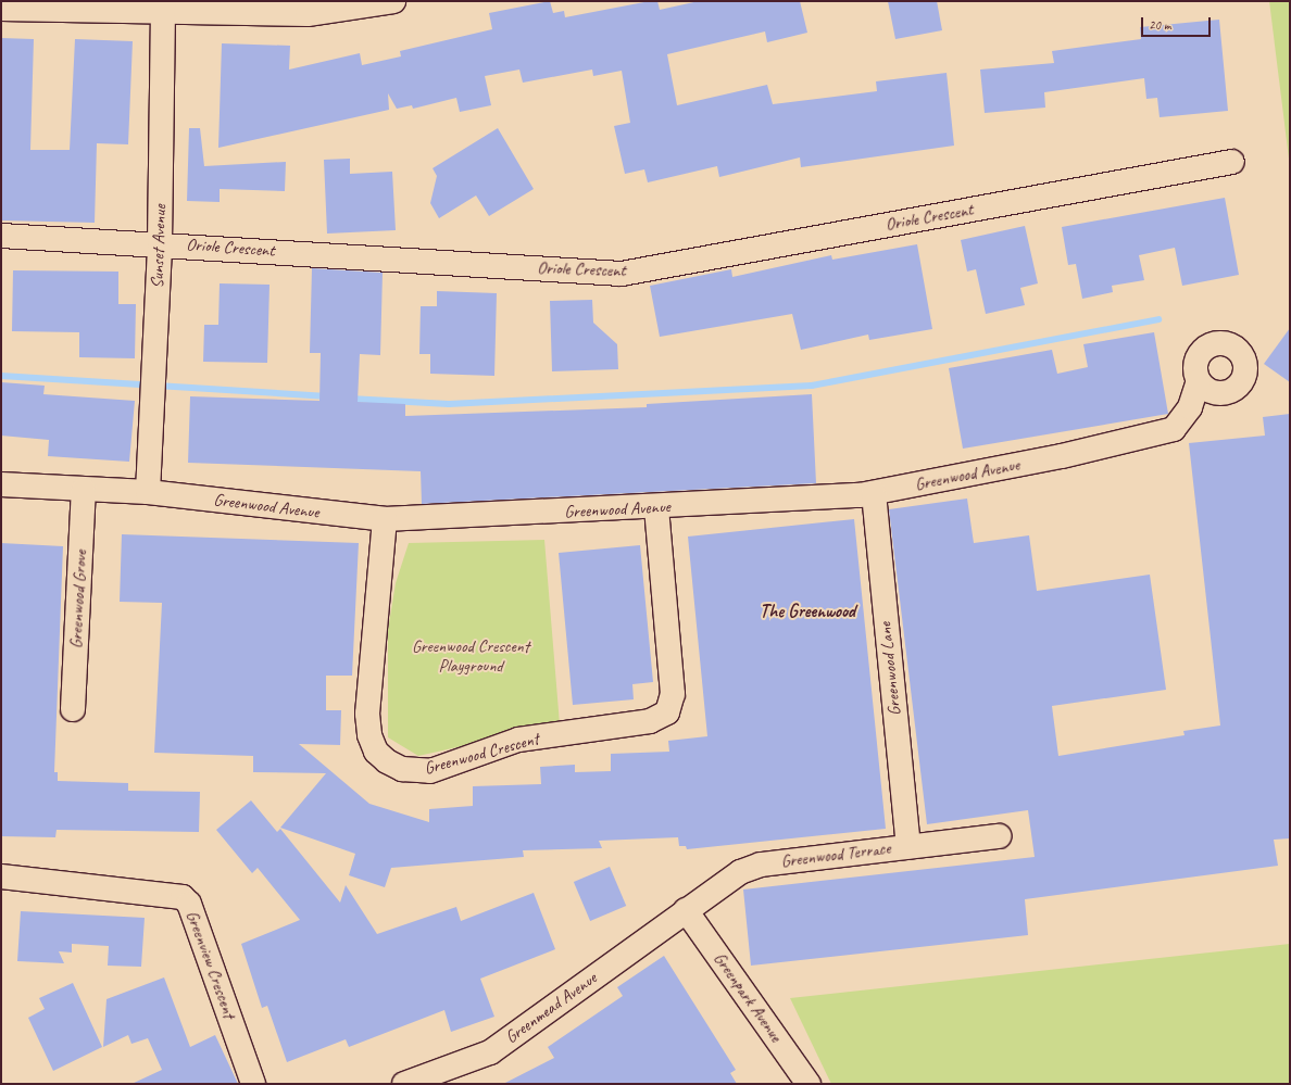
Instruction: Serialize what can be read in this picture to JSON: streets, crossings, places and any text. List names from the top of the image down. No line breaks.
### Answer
{"streets":{"street":["Oriole Crescent","Sunset Avenue","Greenwood Avenue","Greenwood Grove","Greenwood Lane","Greenwood Crescent","Greenwood Terrace","Greenview Crescent","Greenpark Avenue","Greenmead Avenue"]},"crossings":[["Oriole Crescent","Sunset Avenue"],["Sunset Avenue","Greenwood Avenue"],["Greenwood Avenue","Greenwood Grove"],["Greenwood Avenue","Greenwood Lane"],["Greenwood Avenue","Greenwood Crescent"],["Greenwood Lane","Greenwood Terrace"],["Greenwood Terrace","Greenpark Avenue"],["Greenwood Terrace","Greenmead Avenue"],["Greenpark Avenue","Greenmead Avenue"]],"districts":["The Greenwood"],"parks":["Greenwood Crescent Playground"],"scale_bar":"20 m"}
